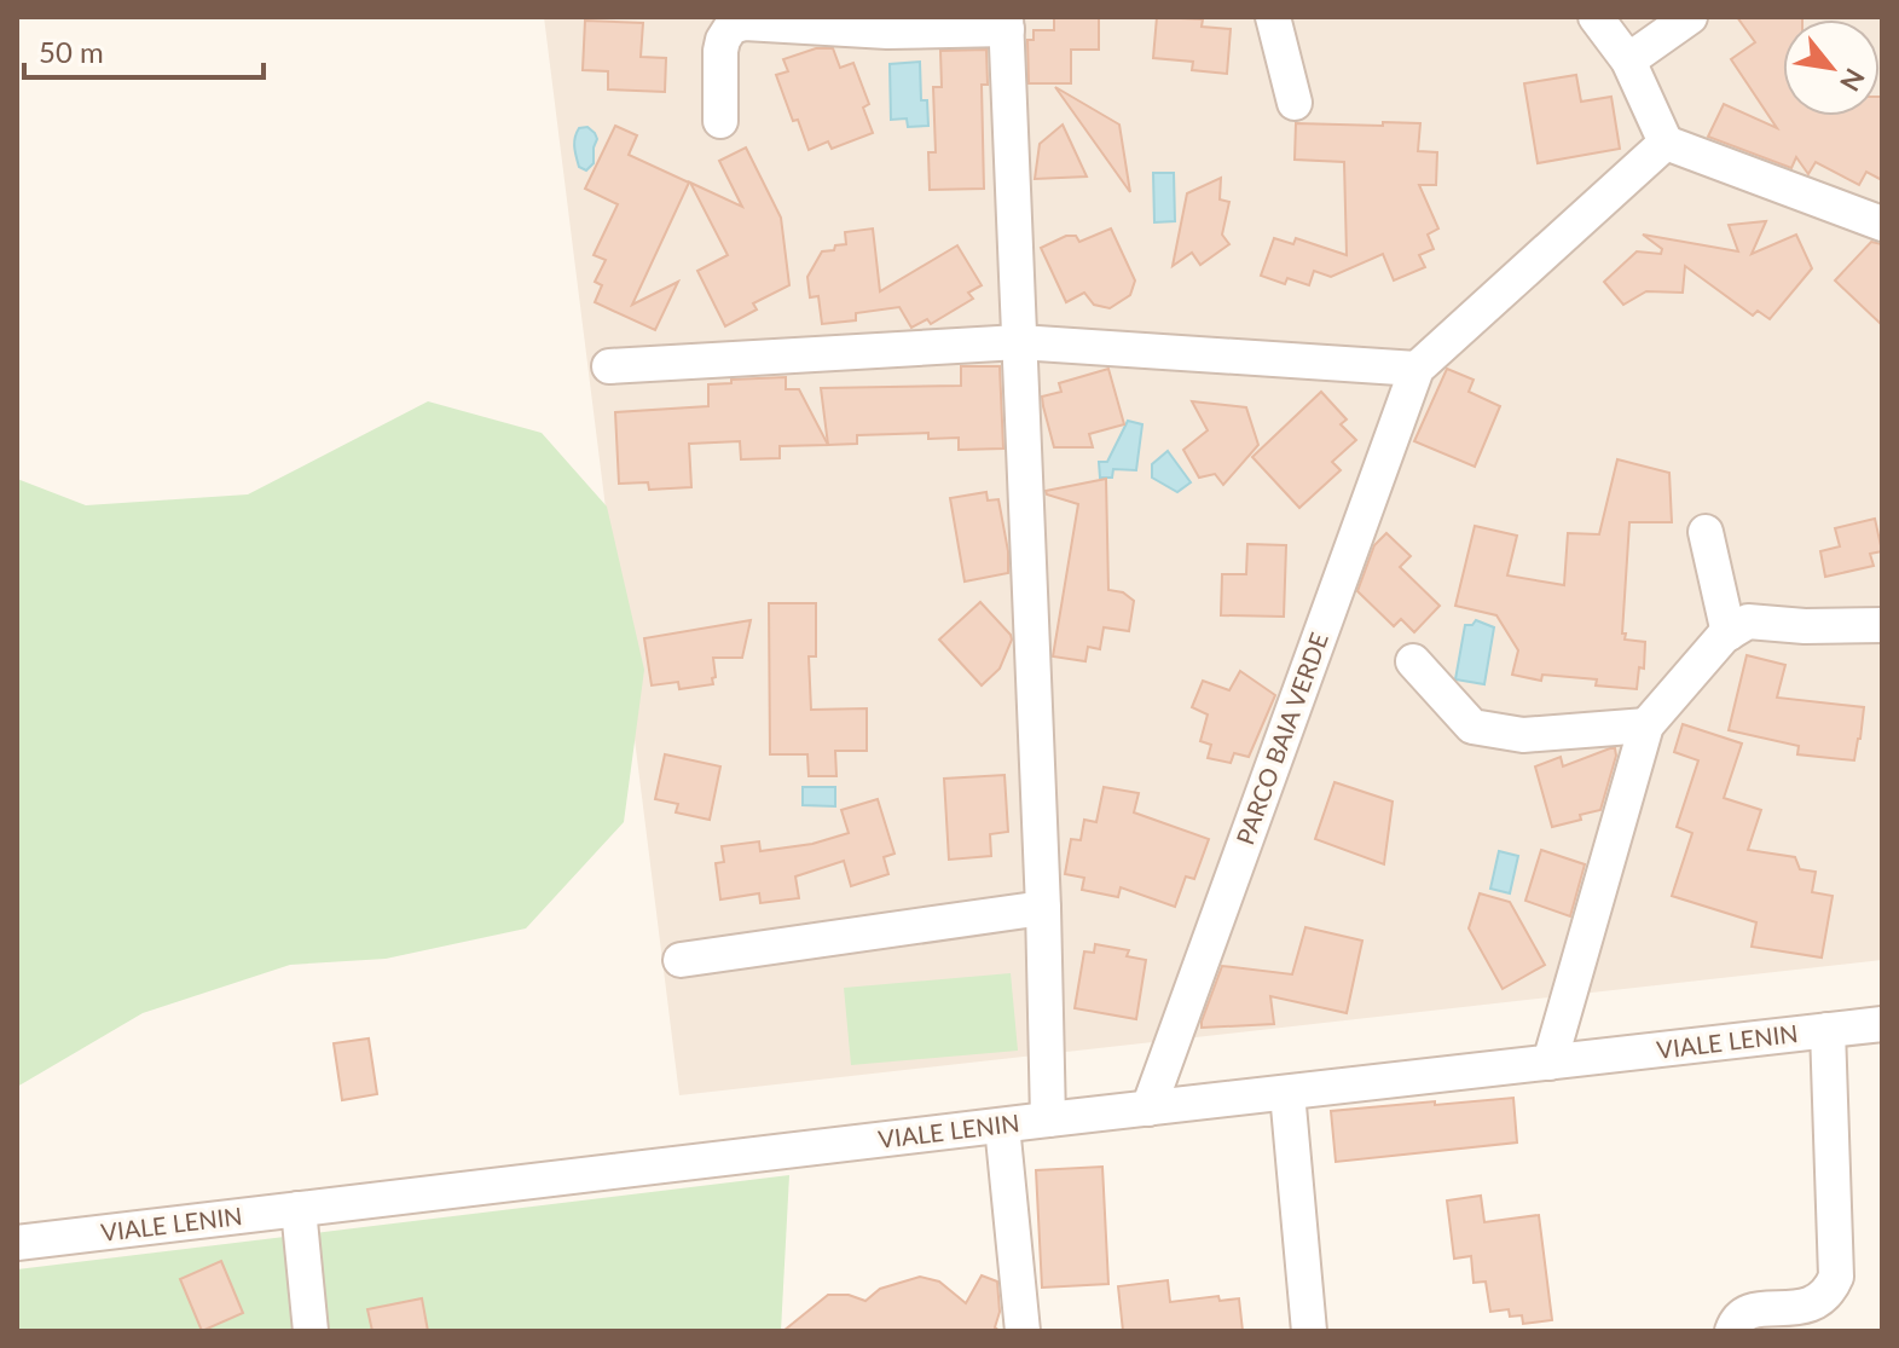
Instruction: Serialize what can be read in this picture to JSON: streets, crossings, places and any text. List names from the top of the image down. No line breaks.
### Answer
{"streets":{"street":["PARCO BAIA VERDE","VIALE LENIN"]},"crossings":[["PARCO BAIA VERDE","VIALE LENIN"]],"scale_bar":"50 m","north":"bottom right"}
